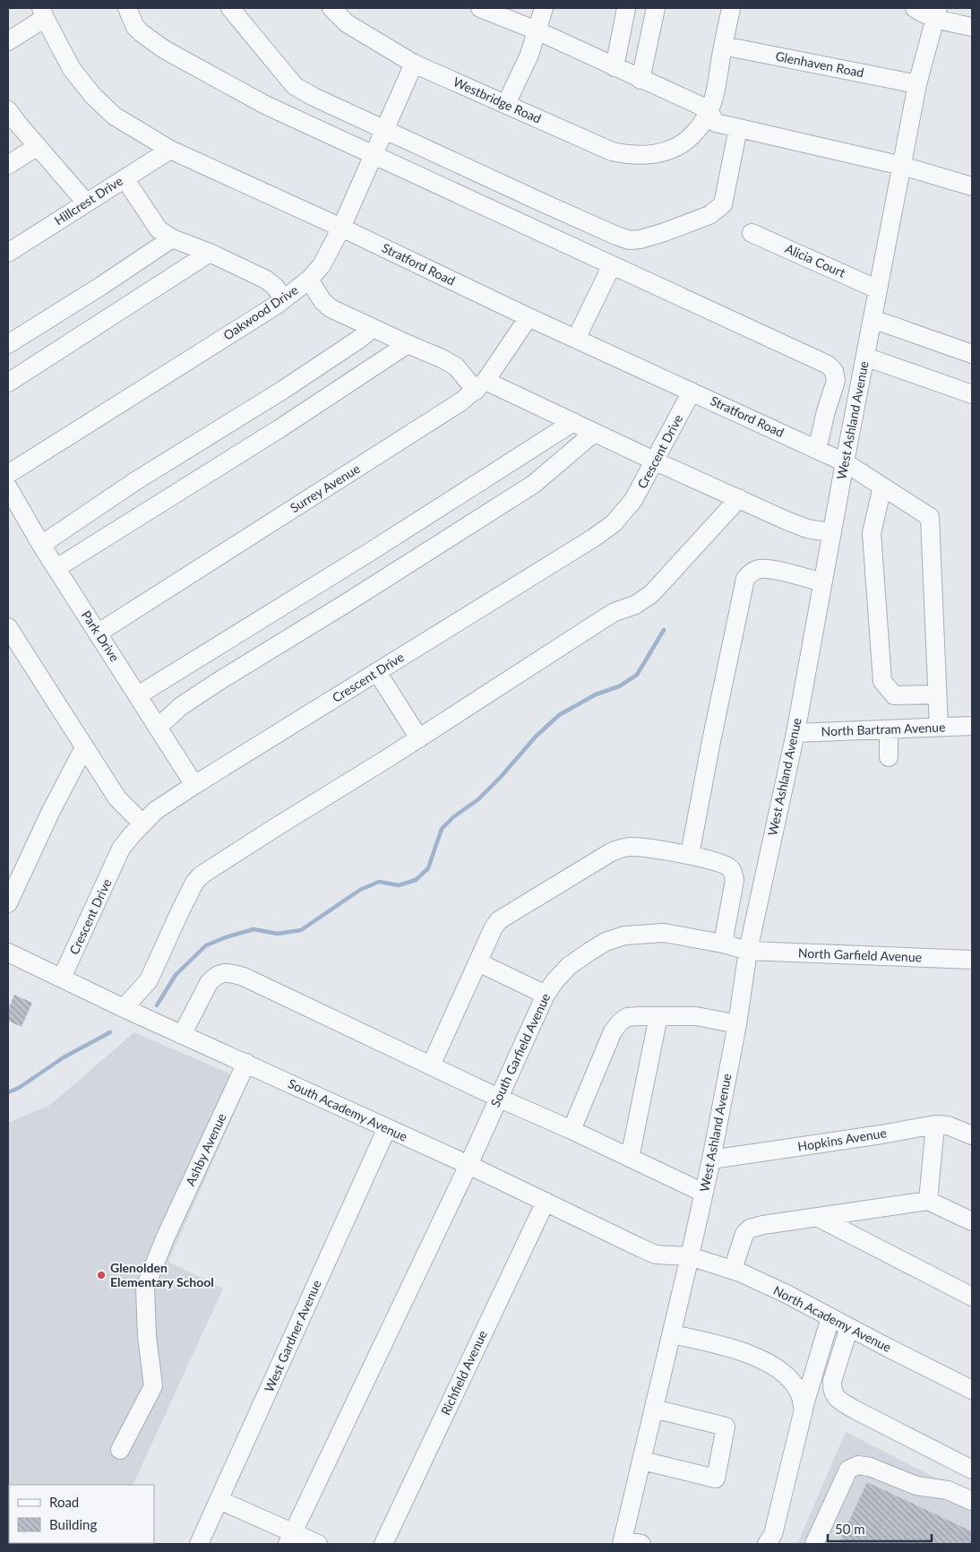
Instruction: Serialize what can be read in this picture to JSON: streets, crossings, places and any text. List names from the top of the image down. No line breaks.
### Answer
{"streets":{"street":["Glenhaven Road","Westbridge Road","Hillcrest Drive","Alicia Court","Stratford Road","Oakwood Drive","West Ashland Avenue","Crescent Drive","Surrey Avenue","Park Drive","North Bartram Avenue","North Garfield Avenue","South Garfield Avenue","South Academy Avenue","Hopkins Avenue","Ashby Avenue","North Academy Avenue","West Gardner Avenue","Richfield Avenue"]},"crossings":[["Glenhaven Road","Westbridge Road"],["Glenhaven Road","West Ashland Avenue"],["Westbridge Road","Oakwood Drive"],["Hillcrest Drive","Stratford Road"],["Alicia Court","West Ashland Avenue"],["Stratford Road","Oakwood Drive"],["Stratford Road","West Ashland Avenue"],["Stratford Road","Crescent Drive"],["Stratford Road","Surrey Avenue"],["West Ashland Avenue","North Bartram Avenue"],["West Ashland Avenue","North Garfield Avenue"],["West Ashland Avenue","South Garfield Avenue"],["West Ashland Avenue","South Academy Avenue"],["West Ashland Avenue","Hopkins Avenue"],["West Ashland Avenue","North Academy Avenue"],["Crescent Drive","Park Drive"],["Crescent Drive","South Academy Avenue"],["Surrey Avenue","Park Drive"],["North Garfield Avenue","South Garfield Avenue"],["South Garfield Avenue","South Academy Avenue"],["South Academy Avenue","Ashby Avenue"],["South Academy Avenue","North Academy Avenue"],["South Academy Avenue","West Gardner Avenue"],["South Academy Avenue","Richfield Avenue"]],"places":["Glenolden Elementary School"],"legend":["Road","Building"],"scale_bar":"50 m"}
